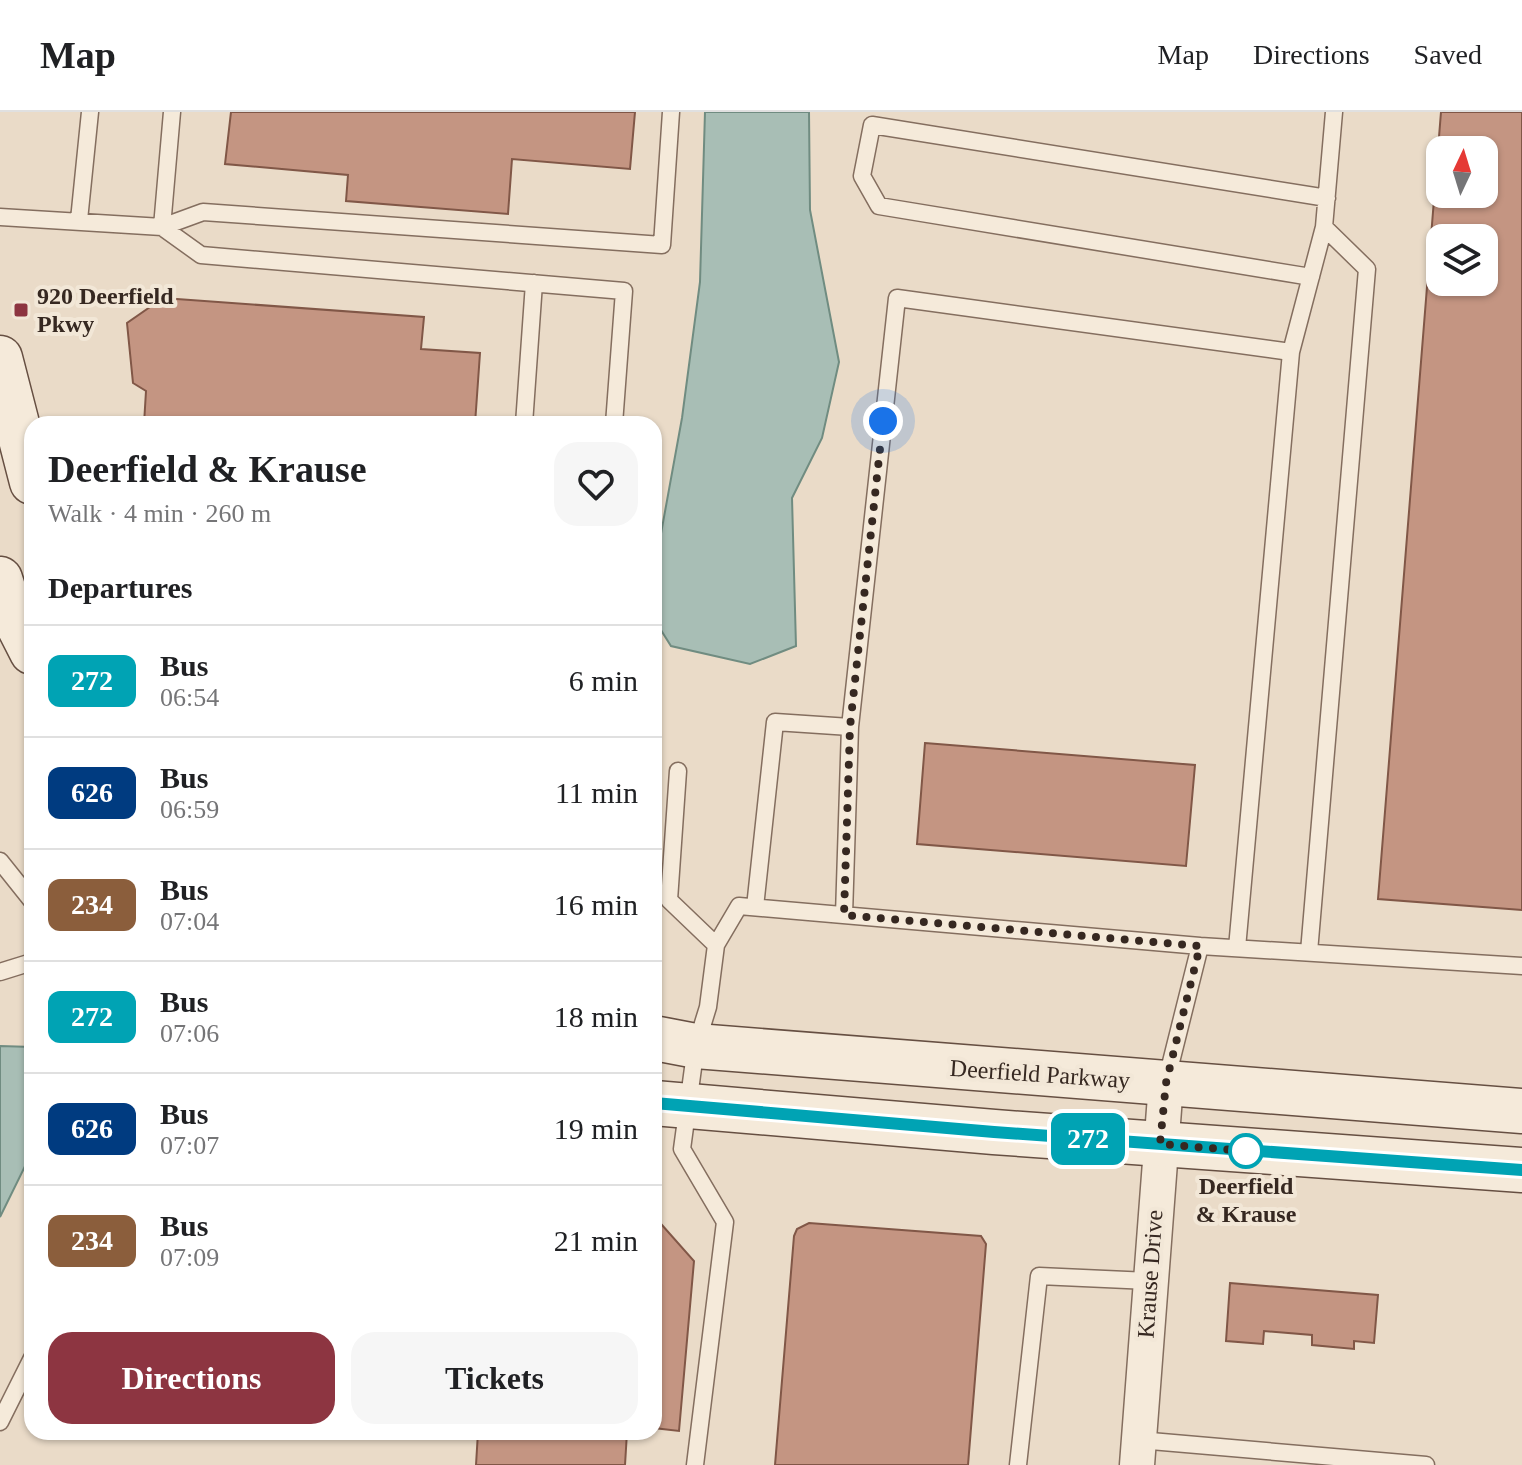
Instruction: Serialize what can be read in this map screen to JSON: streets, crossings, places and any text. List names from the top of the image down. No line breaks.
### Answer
{"streets":{"main road":["Deerfield Parkway"],"street":["Krause Drive"]},"crossings":[["Deerfield Parkway","Krause Drive"]],"places":{"transit":["920 Deerfield Pkwy"],"other":["Deerfield & Krause"]},"lines":["bus line 272"],"north":"top","page":{"header":"Map","nav":["Map","Directions","Saved"],"on_map":"272","heading":[["Deerfield & Krause","Walk · 4 min · 260 m"],"Departures"],"list":[{"mark":"272","name":"Bus","note":"06:54","value":"6 min"},{"mark":"626","name":"Bus","note":"06:59","value":"11 min"},{"mark":"234","name":"Bus","note":"07:04","value":"16 min"},{"mark":"272","name":"Bus","note":"07:06","value":"18 min"},{"mark":"626","name":"Bus","note":"07:07","value":"19 min"},{"mark":"234","name":"Bus","note":"07:09","value":"21 min"}],"buttons":["Directions","Tickets"]}}
